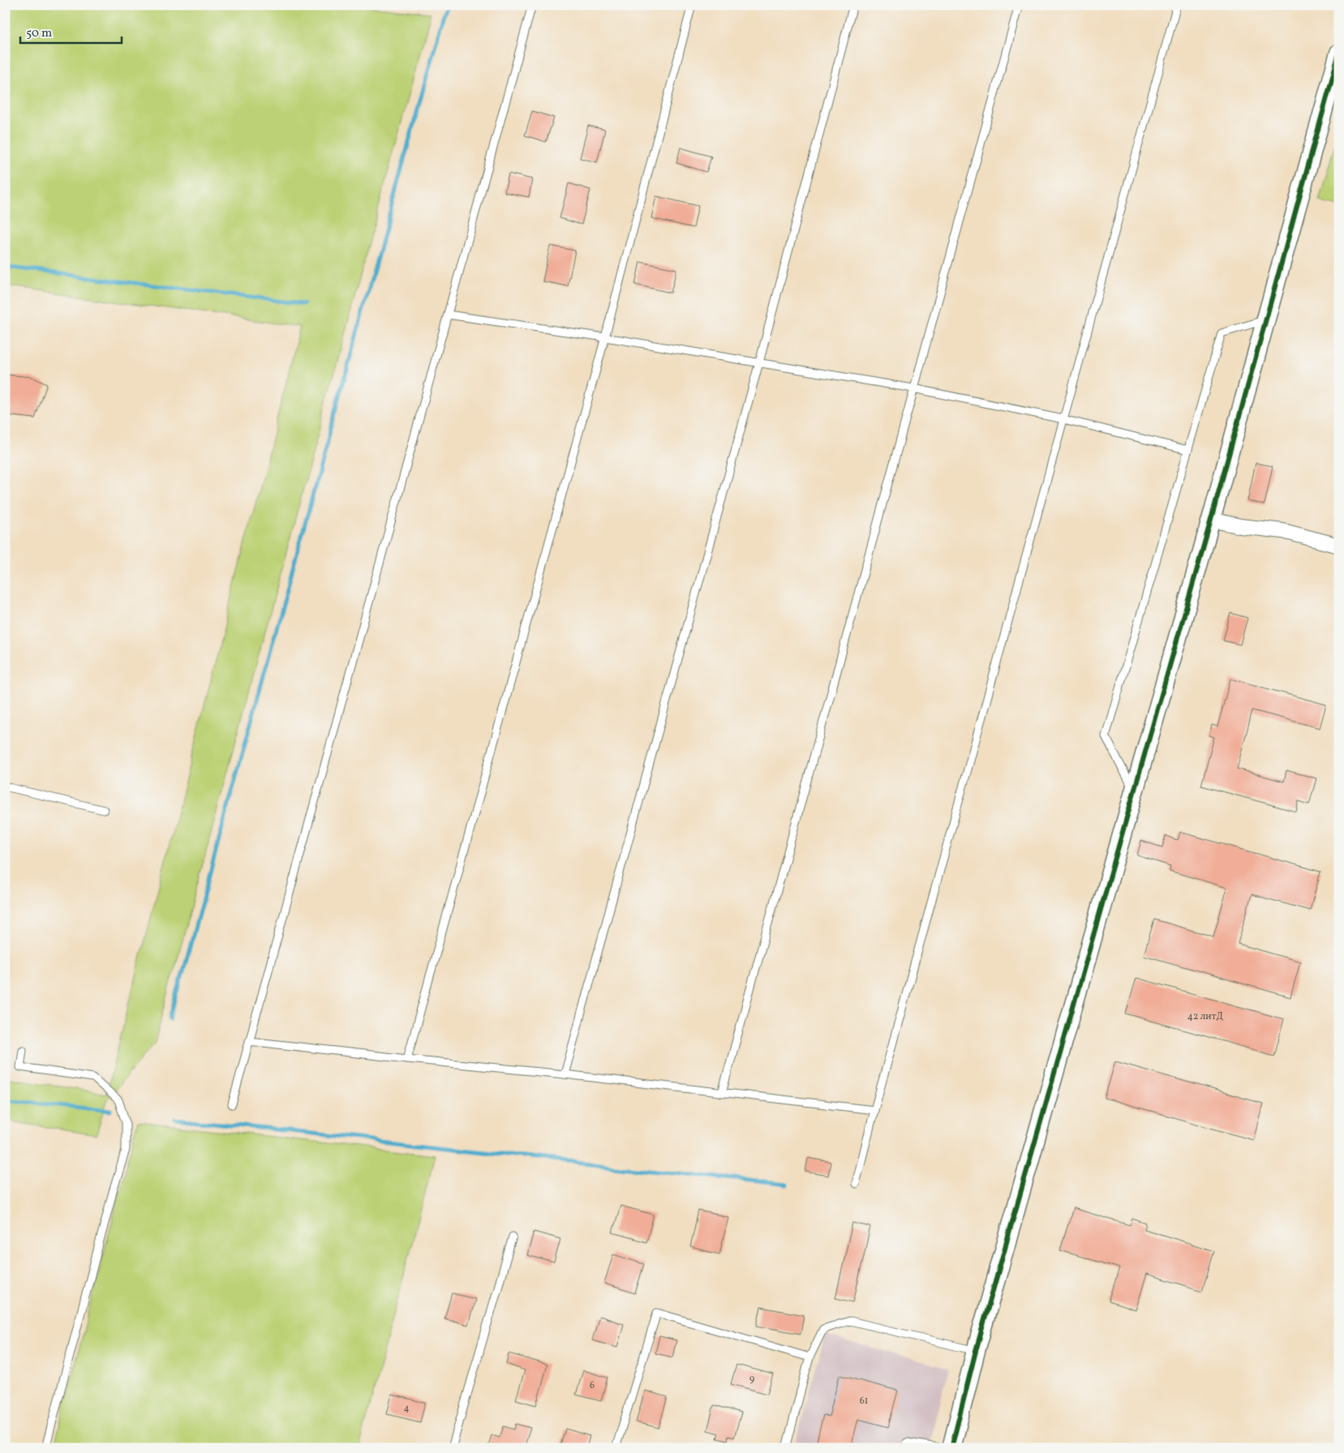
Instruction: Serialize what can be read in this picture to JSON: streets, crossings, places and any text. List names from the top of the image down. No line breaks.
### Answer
{"house_numbers":["42 литД","9","6","61","4"],"scale_bar":"50 m"}
